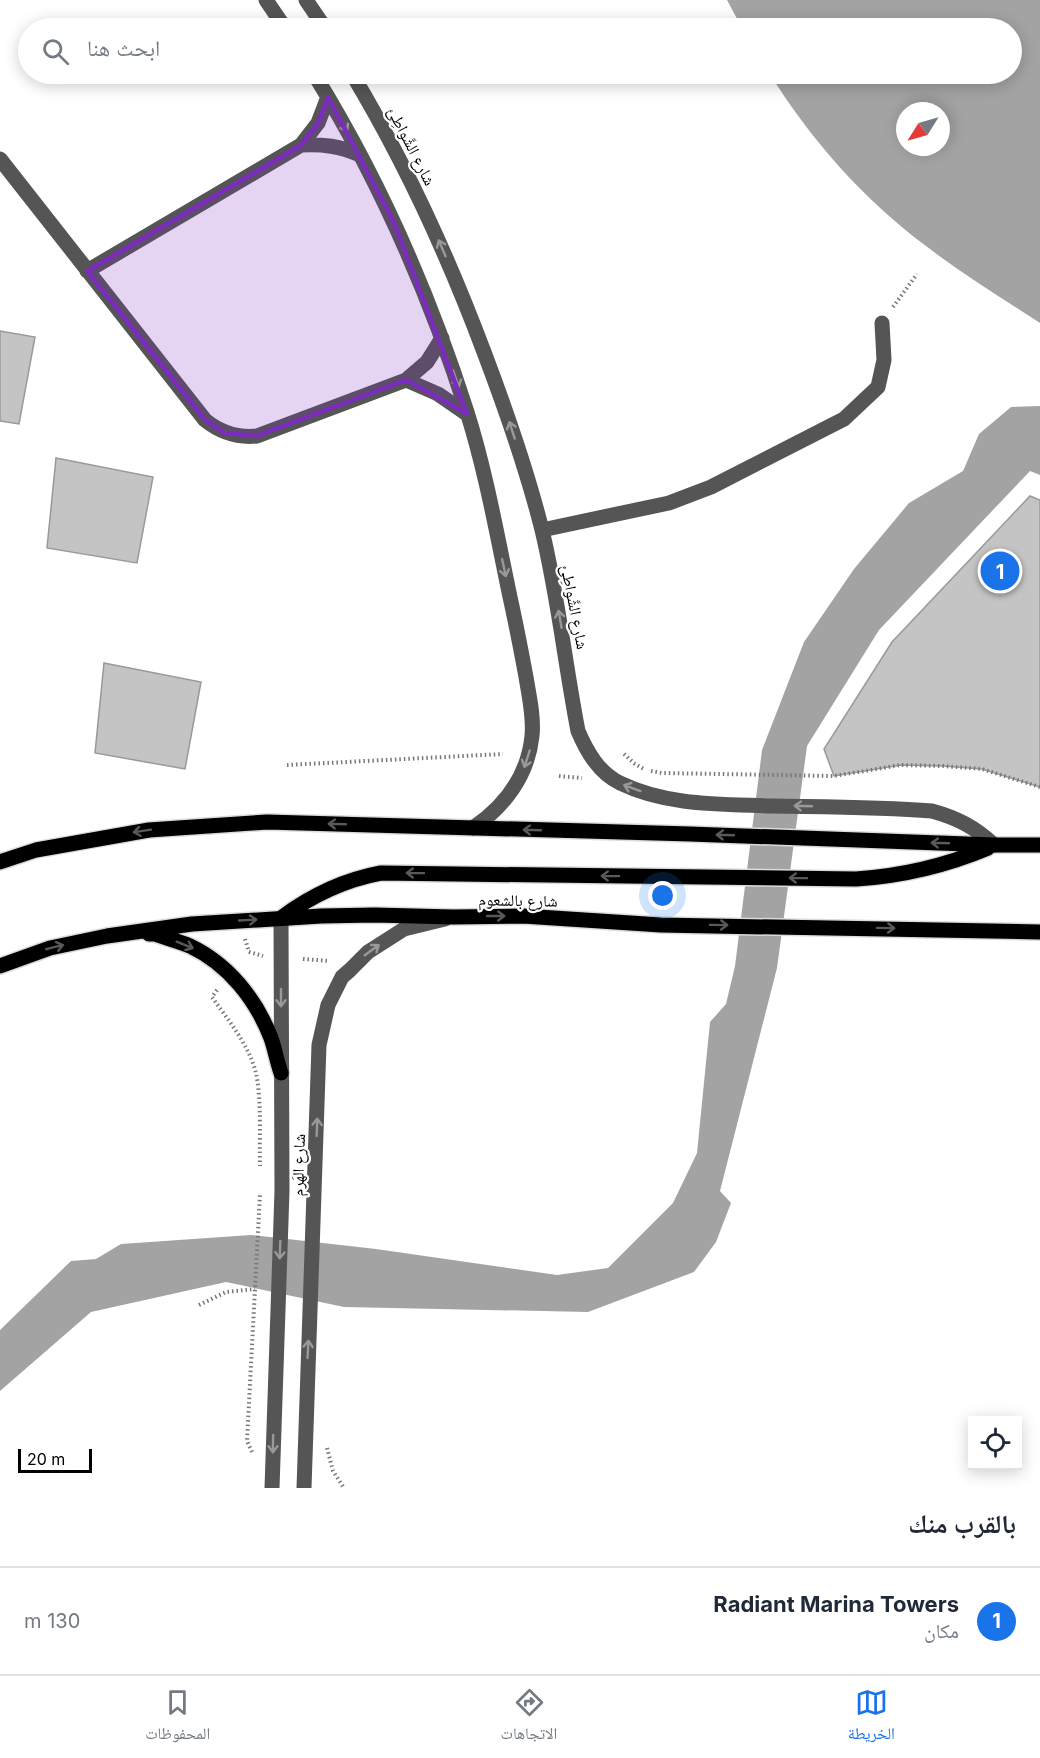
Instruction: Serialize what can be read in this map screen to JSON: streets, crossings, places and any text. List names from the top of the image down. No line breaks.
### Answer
{"streets":{"main road":["شارع بالشعوم"],"street":["شارع الشَّواطِئ","شارع الهَرم"]},"crossings":[["شارع بالشعوم","شارع الهَرم"]],"scale_bar":"20 m","north":"bottom left","page":{"search":"ابحث هنا","pins":"1","scale":"20 m","heading":"بالقرب منك","list":[{"mark":"1","name":"Radiant Marina Towers","note":"مكان","value":"130 m"}],"nav":["الخريطة","الاتجاهات","المحفوظات"]}}
